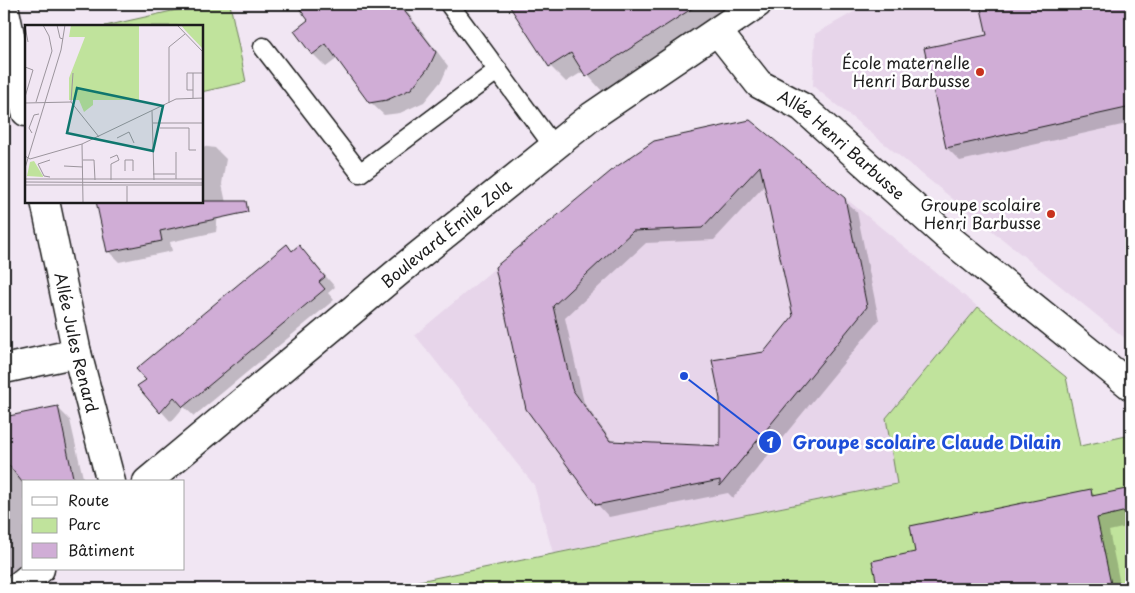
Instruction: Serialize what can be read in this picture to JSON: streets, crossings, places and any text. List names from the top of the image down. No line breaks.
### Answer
{"streets":{"street":["Allée Henri Barbusse","Boulevard Émile Zola","Allée Jules Renard"]},"crossings":[["Allée Henri Barbusse","Boulevard Émile Zola"]],"places":["École maternelle Henri Barbusse","Groupe scolaire Henri Barbusse","Groupe scolaire Claude Dilain"],"legend":["Route","Parc","Bâtiment"]}
